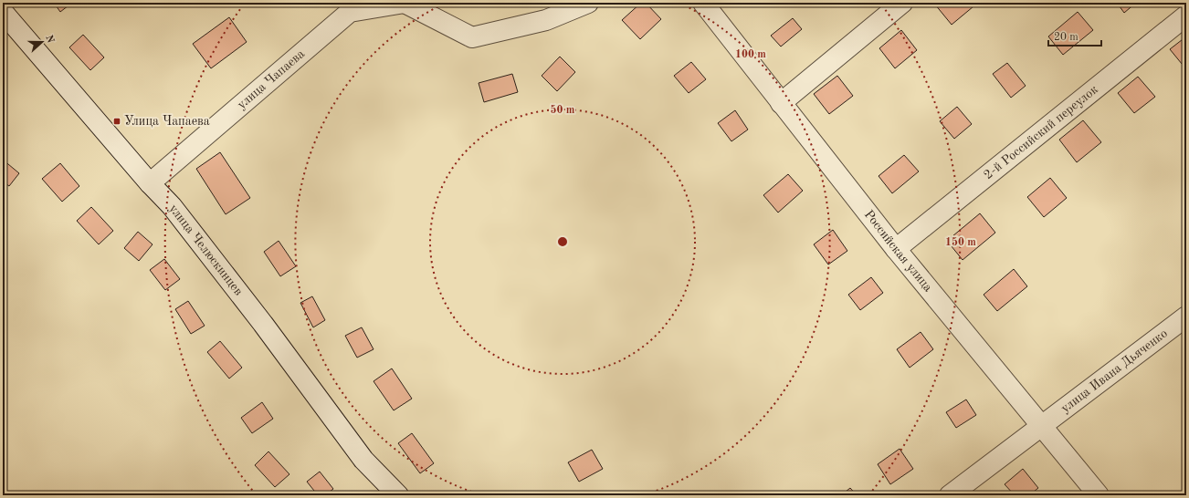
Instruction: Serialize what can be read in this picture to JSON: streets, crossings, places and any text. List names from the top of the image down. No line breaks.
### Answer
{"streets":{"street":["улица Чапаева","2-й Российский переулок","улица Челюскинцев","Российская улица","улица Ивана Дьяченко"]},"crossings":[["улица Чапаева","улица Челюскинцев"],["2-й Российский переулок","Российская улица"],["Российская улица","улица Ивана Дьяченко"]],"places":{"transit":["Улица Чапаева"]},"scale_bar":"20 m","north":"right","rings":["100 m","50 m","150 m"]}
